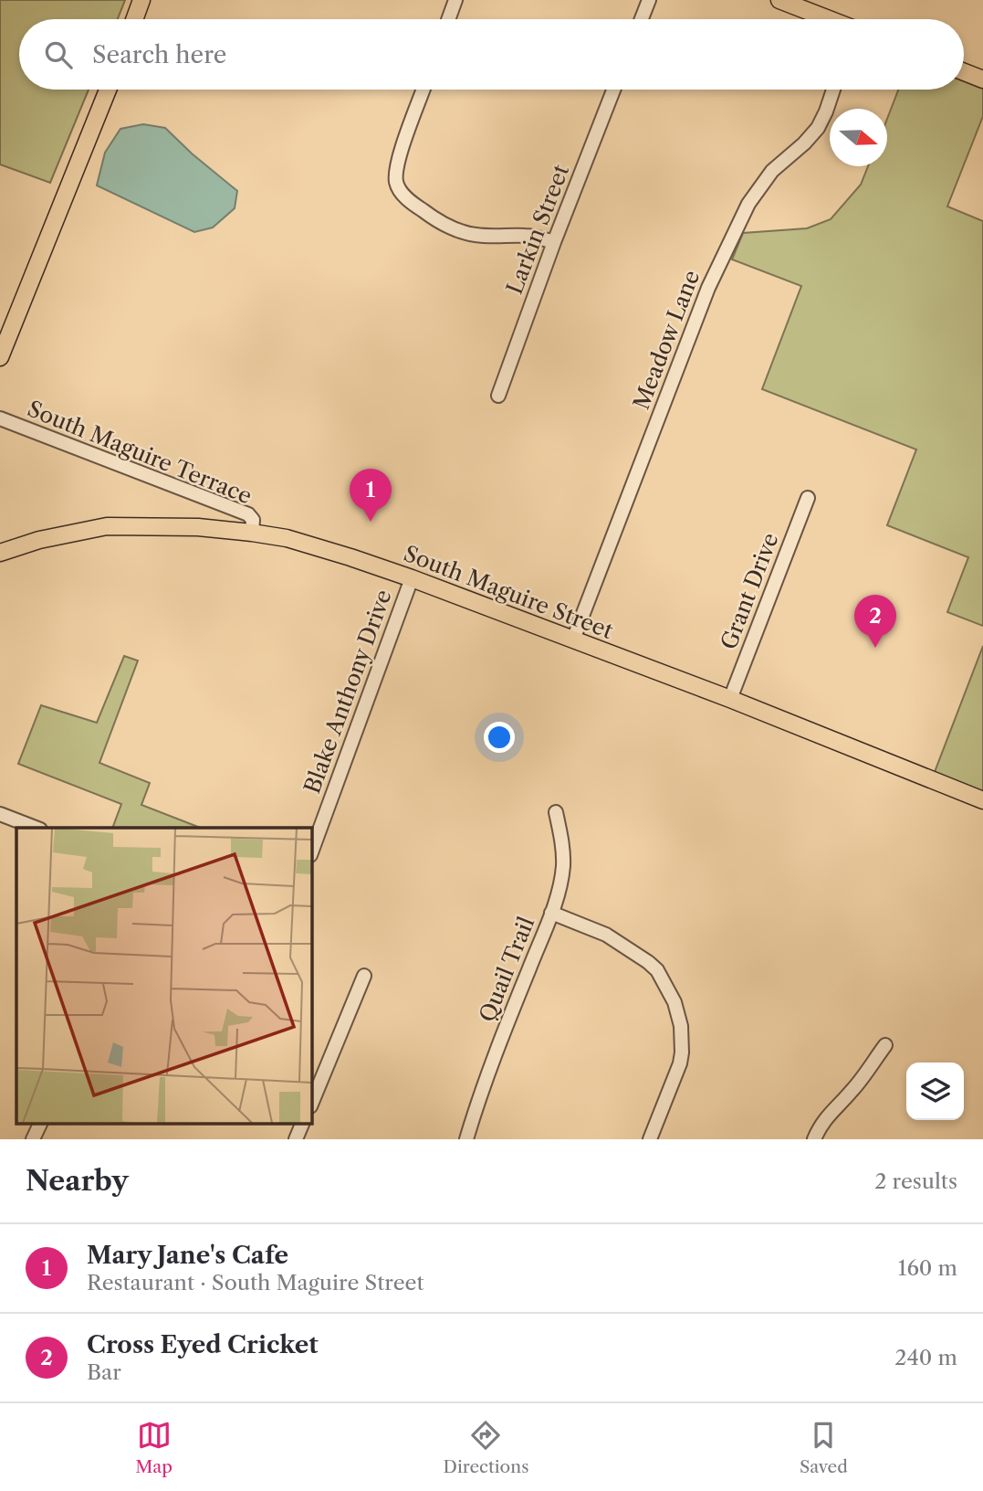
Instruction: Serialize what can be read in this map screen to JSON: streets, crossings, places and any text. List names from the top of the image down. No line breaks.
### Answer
{"streets":{"main road":["South Maguire Street"],"street":["Larkin Street","Meadow Lane","South Maguire Terrace","Grant Drive","Blake Anthony Drive","Quail Trail"]},"crossings":[["Meadow Lane","South Maguire Street"],["South Maguire Terrace","South Maguire Street"],["Grant Drive","South Maguire Street"],["South Maguire Street","Blake Anthony Drive"]],"north":"right","page":{"search":"Search here","pins":["1","2"],"heading":["Nearby","2 results"],"list":[{"mark":"1","name":"Mary Jane's Cafe","note":"Restaurant · South Maguire Street","value":"160 m"},{"mark":"2","name":"Cross Eyed Cricket","note":"Bar","value":"240 m"}],"nav":["Map","Directions","Saved"]}}
